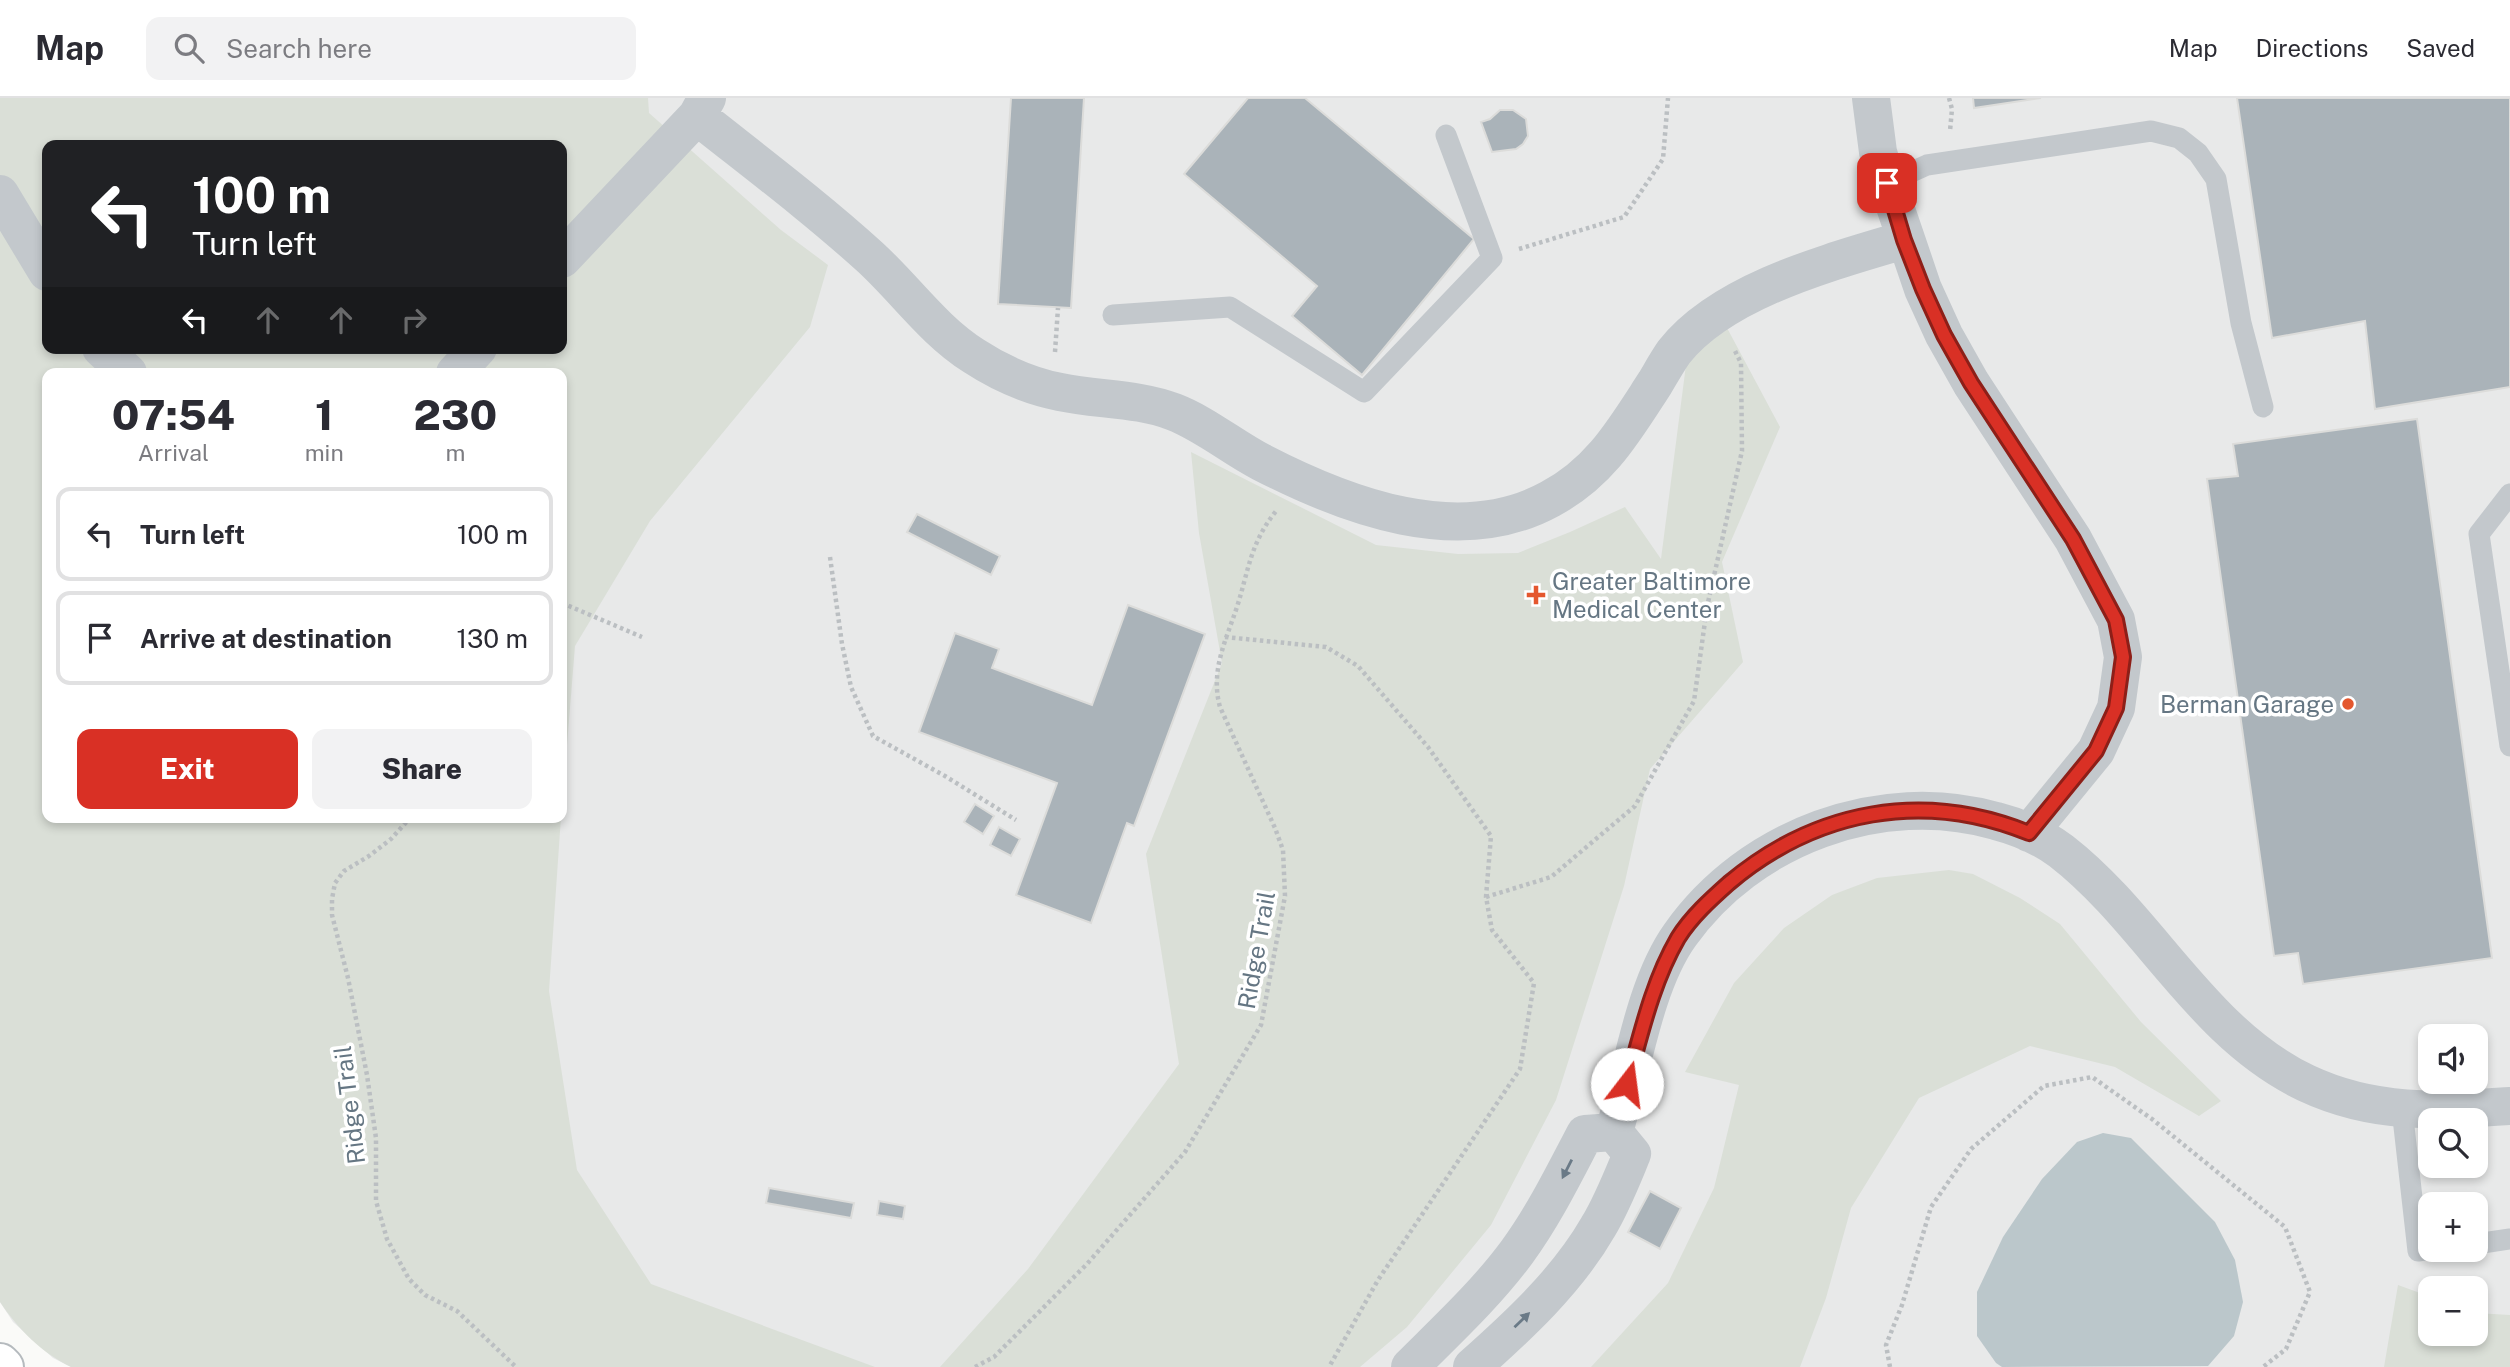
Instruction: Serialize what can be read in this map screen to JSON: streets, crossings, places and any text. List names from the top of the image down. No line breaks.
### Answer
{"streets":{"path":["Ridge Trail"]},"places":{"health":["Greater Baltimore Medical Center"],"other":["Berman Garage"]},"page":{"header":"Map","search":"Search here","nav":["Map","Directions","Saved"],"turn":["100 m","Turn left"],"eta":["07:54","Arrival","1","min","230","m"],"list":[{"name":"Turn left","value":"100 m"},{"name":"Arrive at destination","value":"130 m"}],"buttons":["Exit","Share"],"map_buttons":["+","−"]}}
